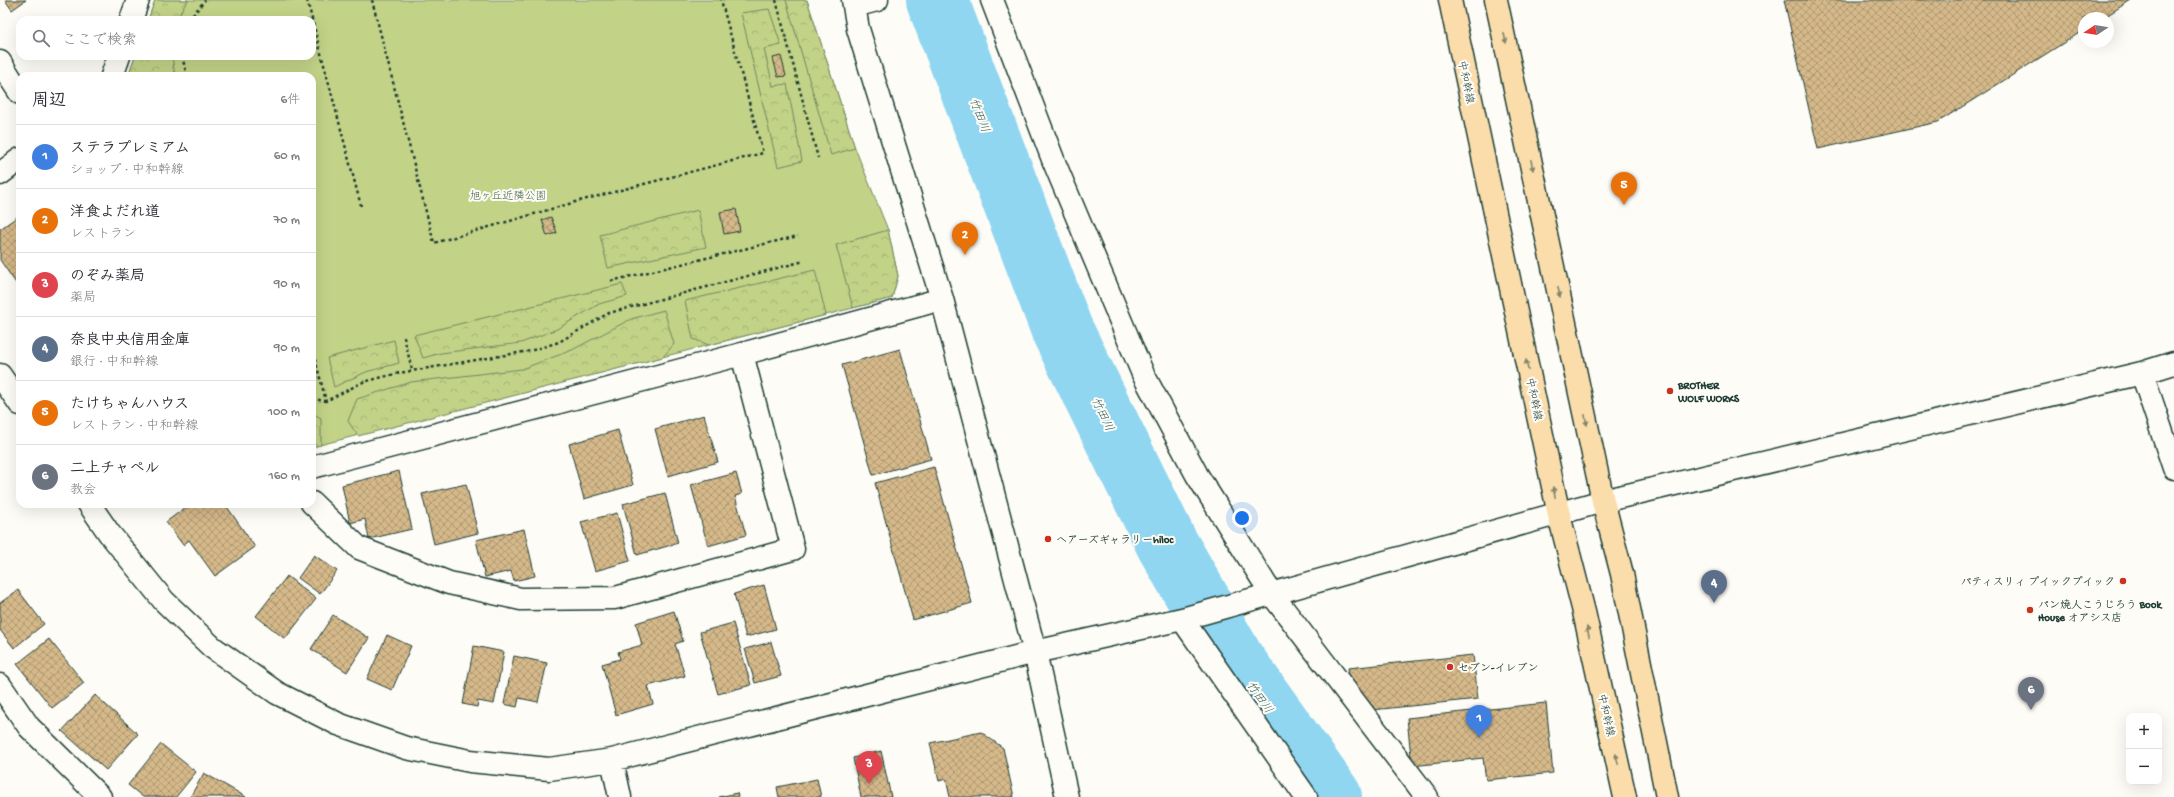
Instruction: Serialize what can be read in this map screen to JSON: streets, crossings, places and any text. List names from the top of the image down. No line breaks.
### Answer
{"streets":{"main road":["中和幹線"]},"water":["竹田川"],"parks":["旭ヶ丘近隣公園"],"places":["BROTHER WOLF WORKS","ヘアーズギャラリーhiloc","パティスリィ プイックプイック","パン焼人こうじろう Book House オアシス店","セブン-イレブン"],"north":"left","page":{"search":"ここで検索","heading":["周辺","6件"],"list":[{"mark":"1","name":"ステラプレミアム","note":"ショップ · 中和幹線","value":"60 m"},{"mark":"2","name":"洋食よだれ道","note":"レストラン","value":"70 m"},{"mark":"3","name":"のぞみ薬局","note":"薬局","value":"90 m"},{"mark":"4","name":"奈良中央信用金庫","note":"銀行 · 中和幹線","value":"90 m"},{"mark":"5","name":"たけちゃんハウス","note":"レストラン · 中和幹線","value":"100 m"},{"mark":"6","name":"二上チャペル","note":"教会","value":"160 m"}],"pins":["5","2","4","6","1","3"],"map_buttons":["+","−"]}}
